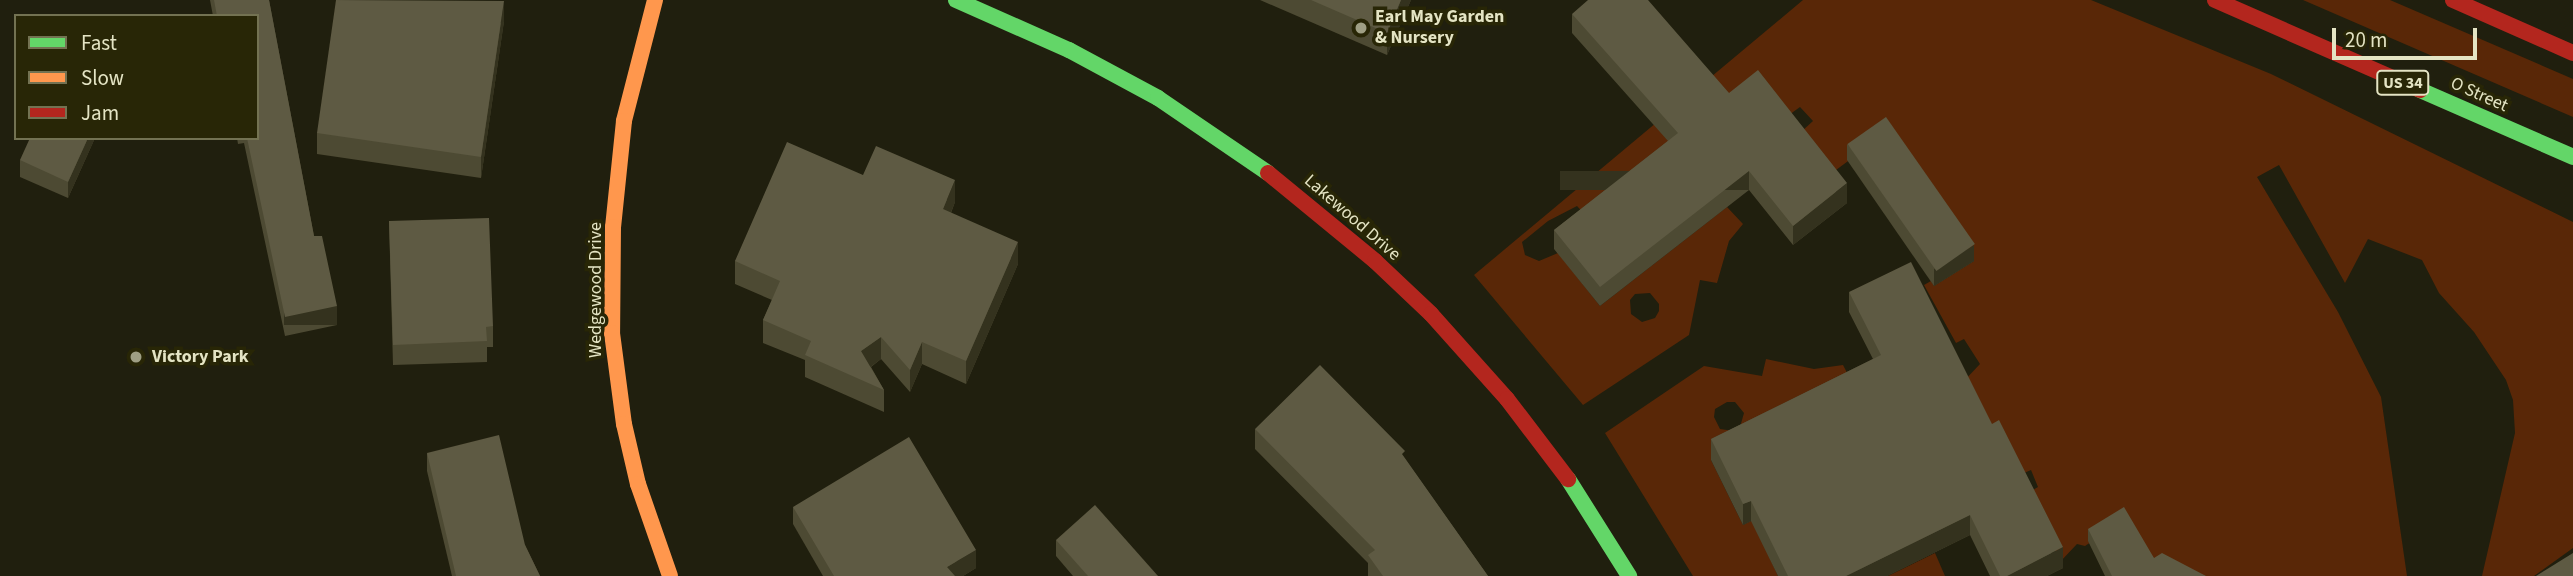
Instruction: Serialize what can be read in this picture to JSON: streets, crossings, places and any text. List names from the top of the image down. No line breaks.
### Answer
{"streets":{"street":["US 34","O Street","Lakewood Drive","Wedgewood Drive"]},"places":["Earl May Garden & Nursery","Victory Park"],"legend":["Fast","Slow","Jam"],"scale_bar":"20 m"}
